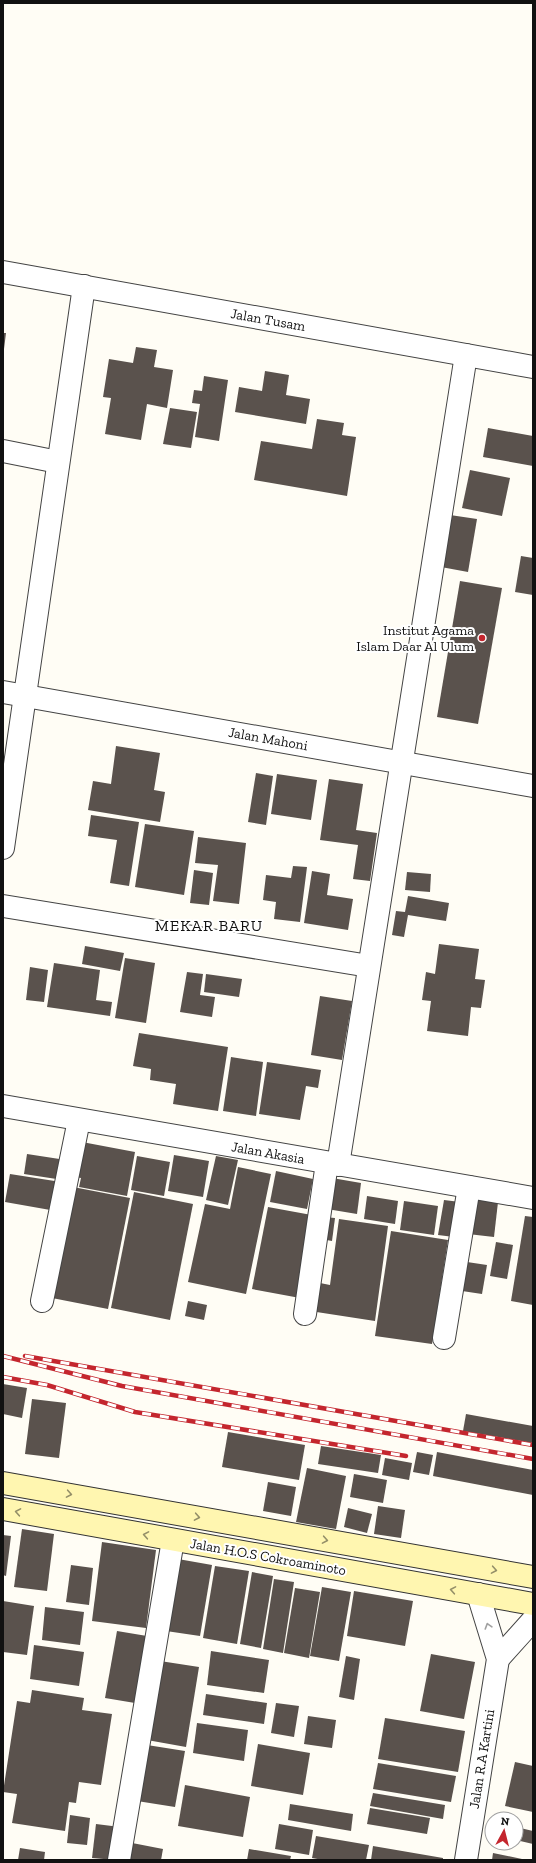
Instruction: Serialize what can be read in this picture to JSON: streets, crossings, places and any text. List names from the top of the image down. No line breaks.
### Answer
{"streets":{"main road":["Jalan H.O.S Cokroaminoto"],"street":["Jalan Tusam","Jalan Mahoni","Jalan Akasia","Jalan R.A Kartini"]},"districts":["MEKAR BARU"],"places":["Institut Agama Islam Daar Al Ulum"],"north":"top"}
